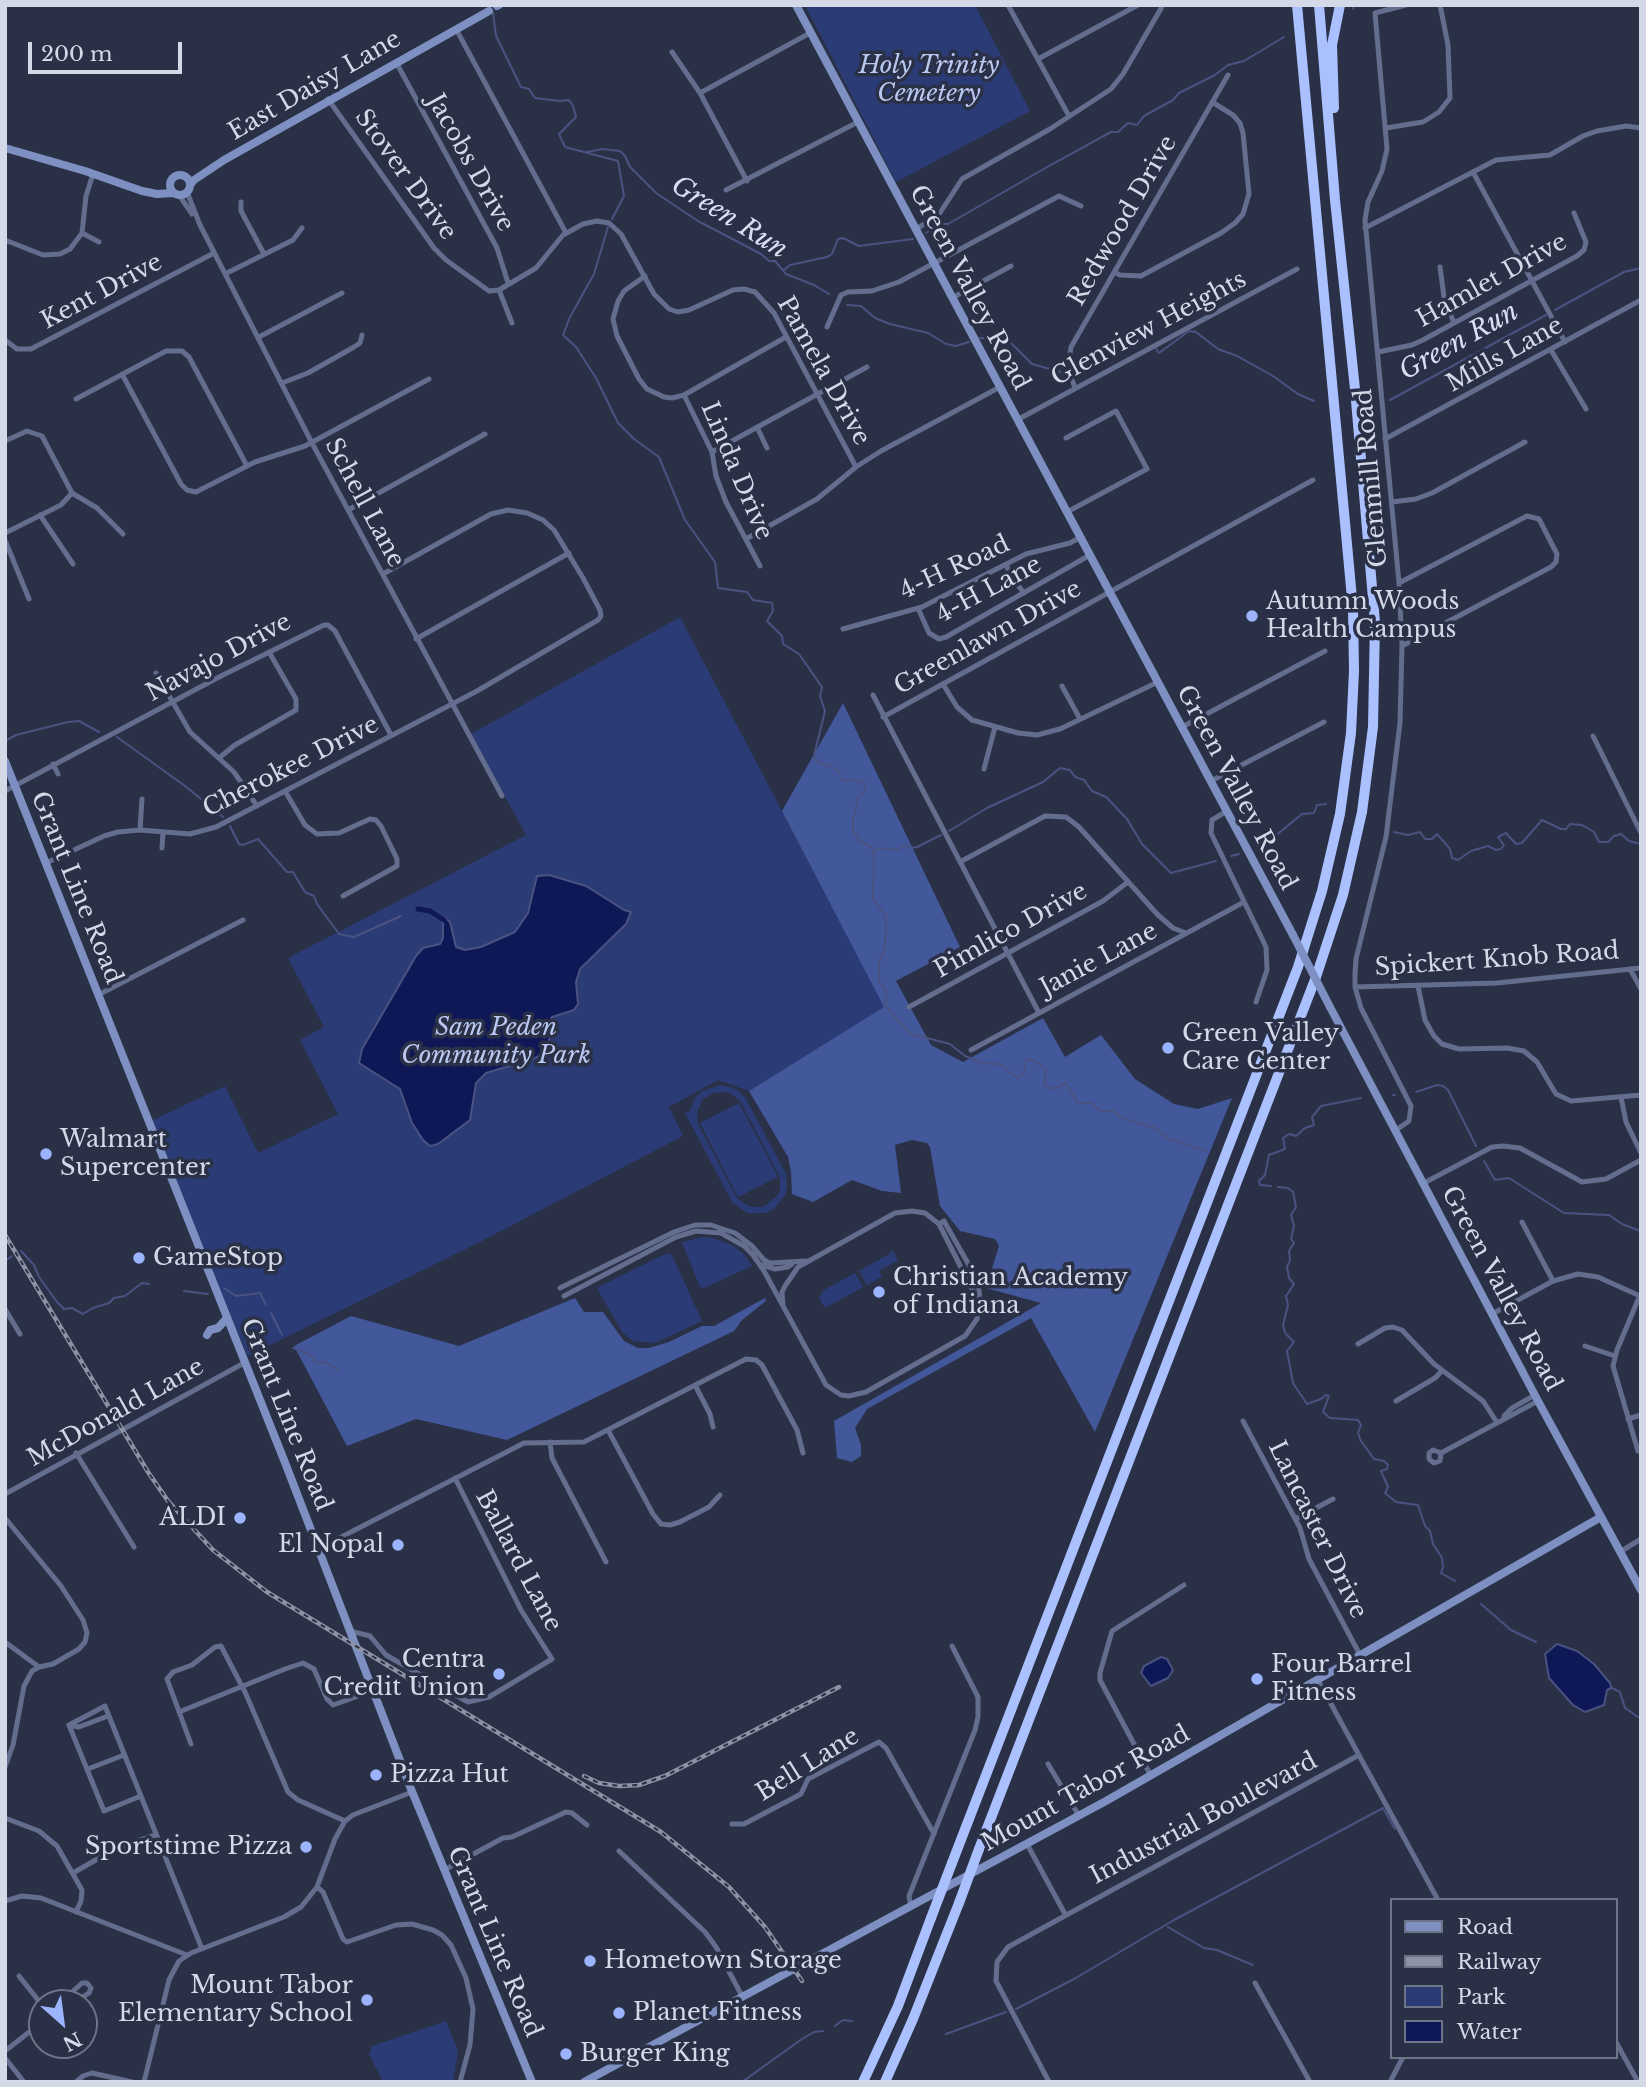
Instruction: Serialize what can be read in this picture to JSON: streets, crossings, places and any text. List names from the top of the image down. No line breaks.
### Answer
{"streets":{"street":["East Daisy Lane","Jacobs Drive","Stover Drive","Redwood Drive","Hamlet Drive","Green Valley Road","Kent Drive","Glenview Heights","Mills Lane","Pamela Drive","Linda Drive","Glenmill Road","Schell Lane","4-H Road","4-H Lane","Greenlawn Drive","Navajo Drive","Cherokee Drive","Grant Line Road","Pimlico Drive","Janie Lane","Spickert Knob Road","McDonald Lane","Lancaster Drive","Ballard Lane","Bell Lane","Mount Tabor Road","Industrial Boulevard"]},"crossings":[["East Daisy Lane","Jacobs Drive"],["East Daisy Lane","Stover Drive"],["East Daisy Lane","Schell Lane"],["Redwood Drive","Glenview Heights"],["Hamlet Drive","Glenmill Road"],["Green Valley Road","Glenview Heights"],["Green Valley Road","Glenmill Road"],["Green Valley Road","4-H Road"],["Green Valley Road","4-H Lane"],["Green Valley Road","Greenlawn Drive"],["Green Valley Road","Mount Tabor Road"],["Kent Drive","Schell Lane"],["Mills Lane","Glenmill Road"],["Pamela Drive","Linda Drive"],["Glenmill Road","Spickert Knob Road"],["Schell Lane","Cherokee Drive"],["4-H Road","4-H Lane"],["Navajo Drive","Cherokee Drive"],["Navajo Drive","Grant Line Road"],["Cherokee Drive","Grant Line Road"],["Grant Line Road","McDonald Lane"],["Grant Line Road","Ballard Lane"],["Lancaster Drive","Mount Tabor Road"]],"water":["Green Run"],"parks":["Holy Trinity Cemetery","Sam Peden Community Park"],"places":["Autumn Woods Health Campus","Green Valley Care Center","Walmart Supercenter","GameStop","Christian Academy of Indiana","ALDI","El Nopal","Centra Credit Union","Four Barrel Fitness","Pizza Hut","Sportstime Pizza","Hometown Storage","Mount Tabor Elementary School","Planet Fitness","Burger King"],"legend":["Road","Railway","Park","Water"],"scale_bar":"200 m","north":"bottom right"}
